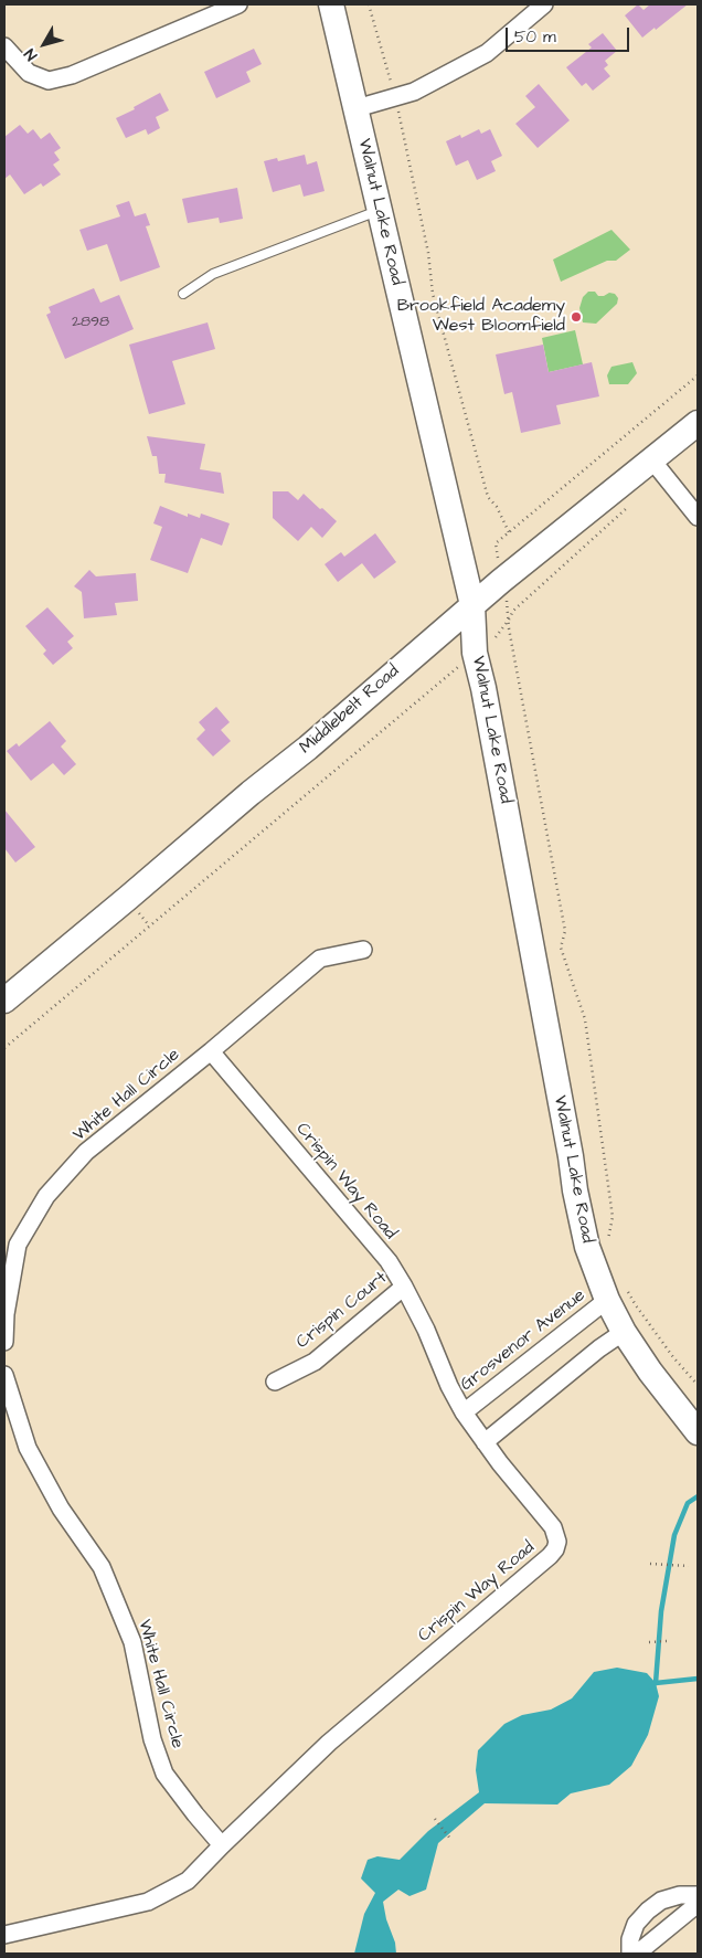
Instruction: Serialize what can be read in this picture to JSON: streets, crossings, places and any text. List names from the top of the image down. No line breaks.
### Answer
{"streets":{"street":["Walnut Lake Road","Middlebelt Road","White Hall Circle","Crispin Way Road","Crispin Court","Grosvenor Avenue"]},"crossings":[["Walnut Lake Road","Middlebelt Road"],["Walnut Lake Road","Grosvenor Avenue"],["White Hall Circle","Crispin Way Road"],["Crispin Way Road","Crispin Court"],["Crispin Way Road","Grosvenor Avenue"]],"places":["Brookfield Academy West Bloomfield"],"house_numbers":["2898"],"scale_bar":"50 m","north":"bottom left"}
